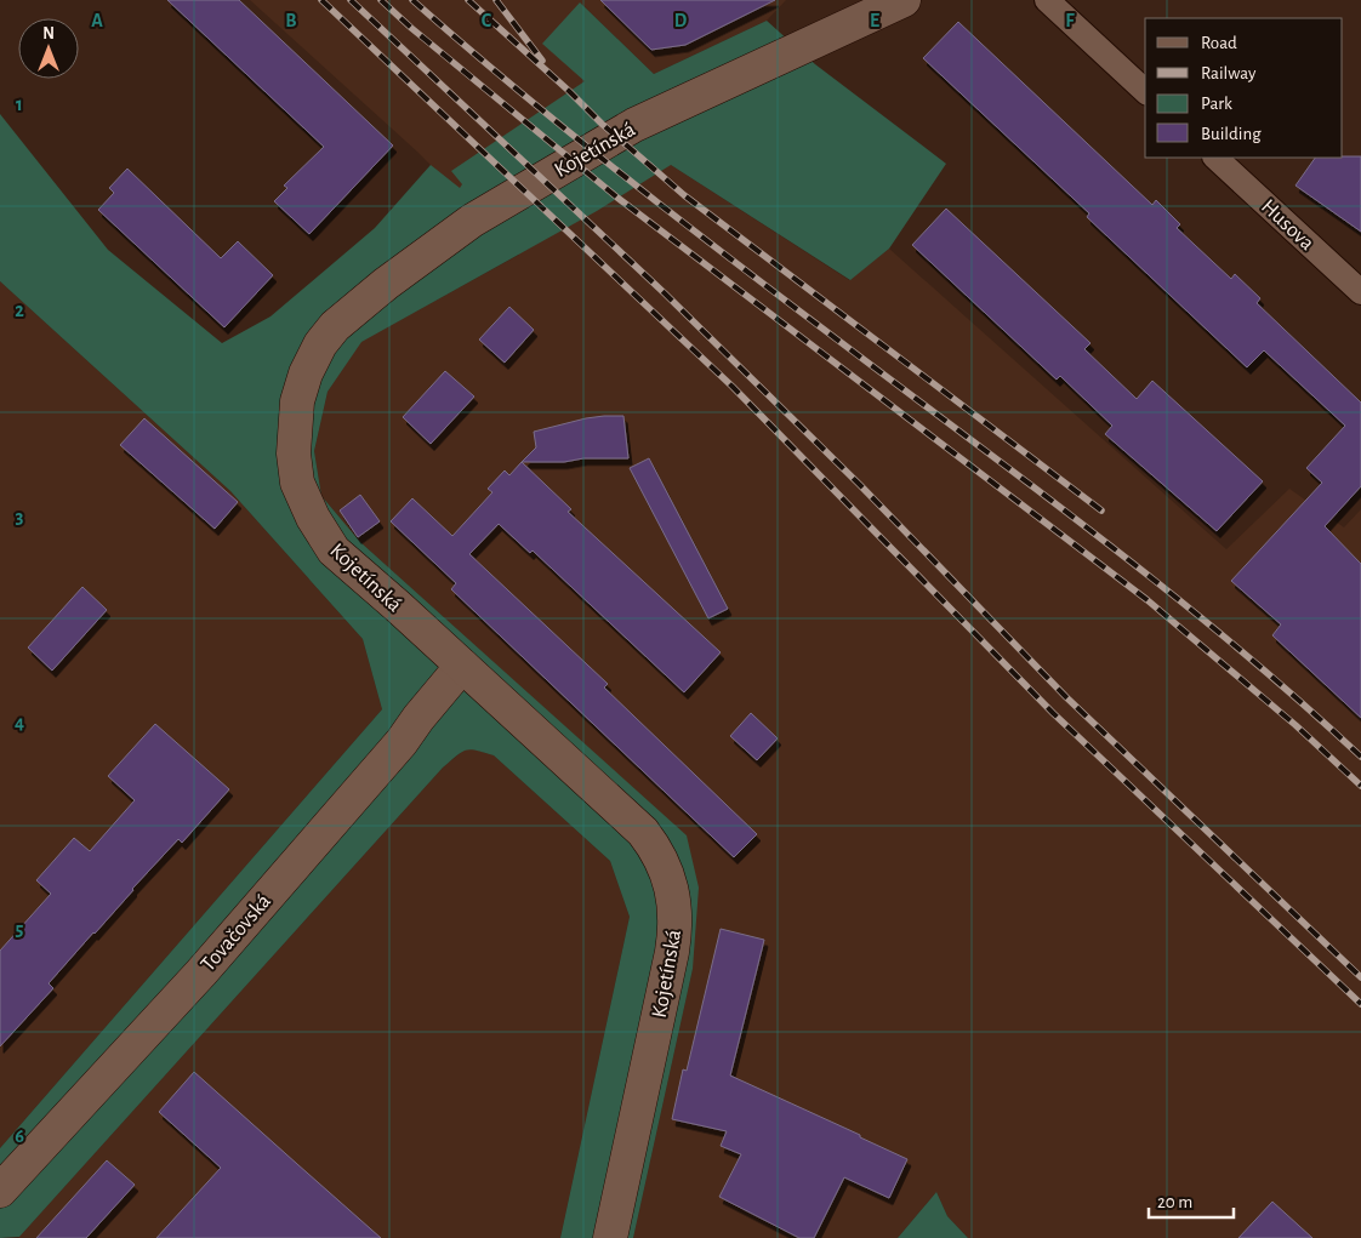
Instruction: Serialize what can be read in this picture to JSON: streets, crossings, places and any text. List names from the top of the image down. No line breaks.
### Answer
{"streets":{"main road":["Kojetínská","Tovačovská"],"street":["Husova"]},"crossings":[["Kojetínská","Tovačovská"]],"legend":["Road","Railway","Park","Building"],"scale_bar":"20 m","north":"top","grid":{"columns":["A","B","C","D","E","F"],"rows":["1","2","3","4","5","6"]}}
